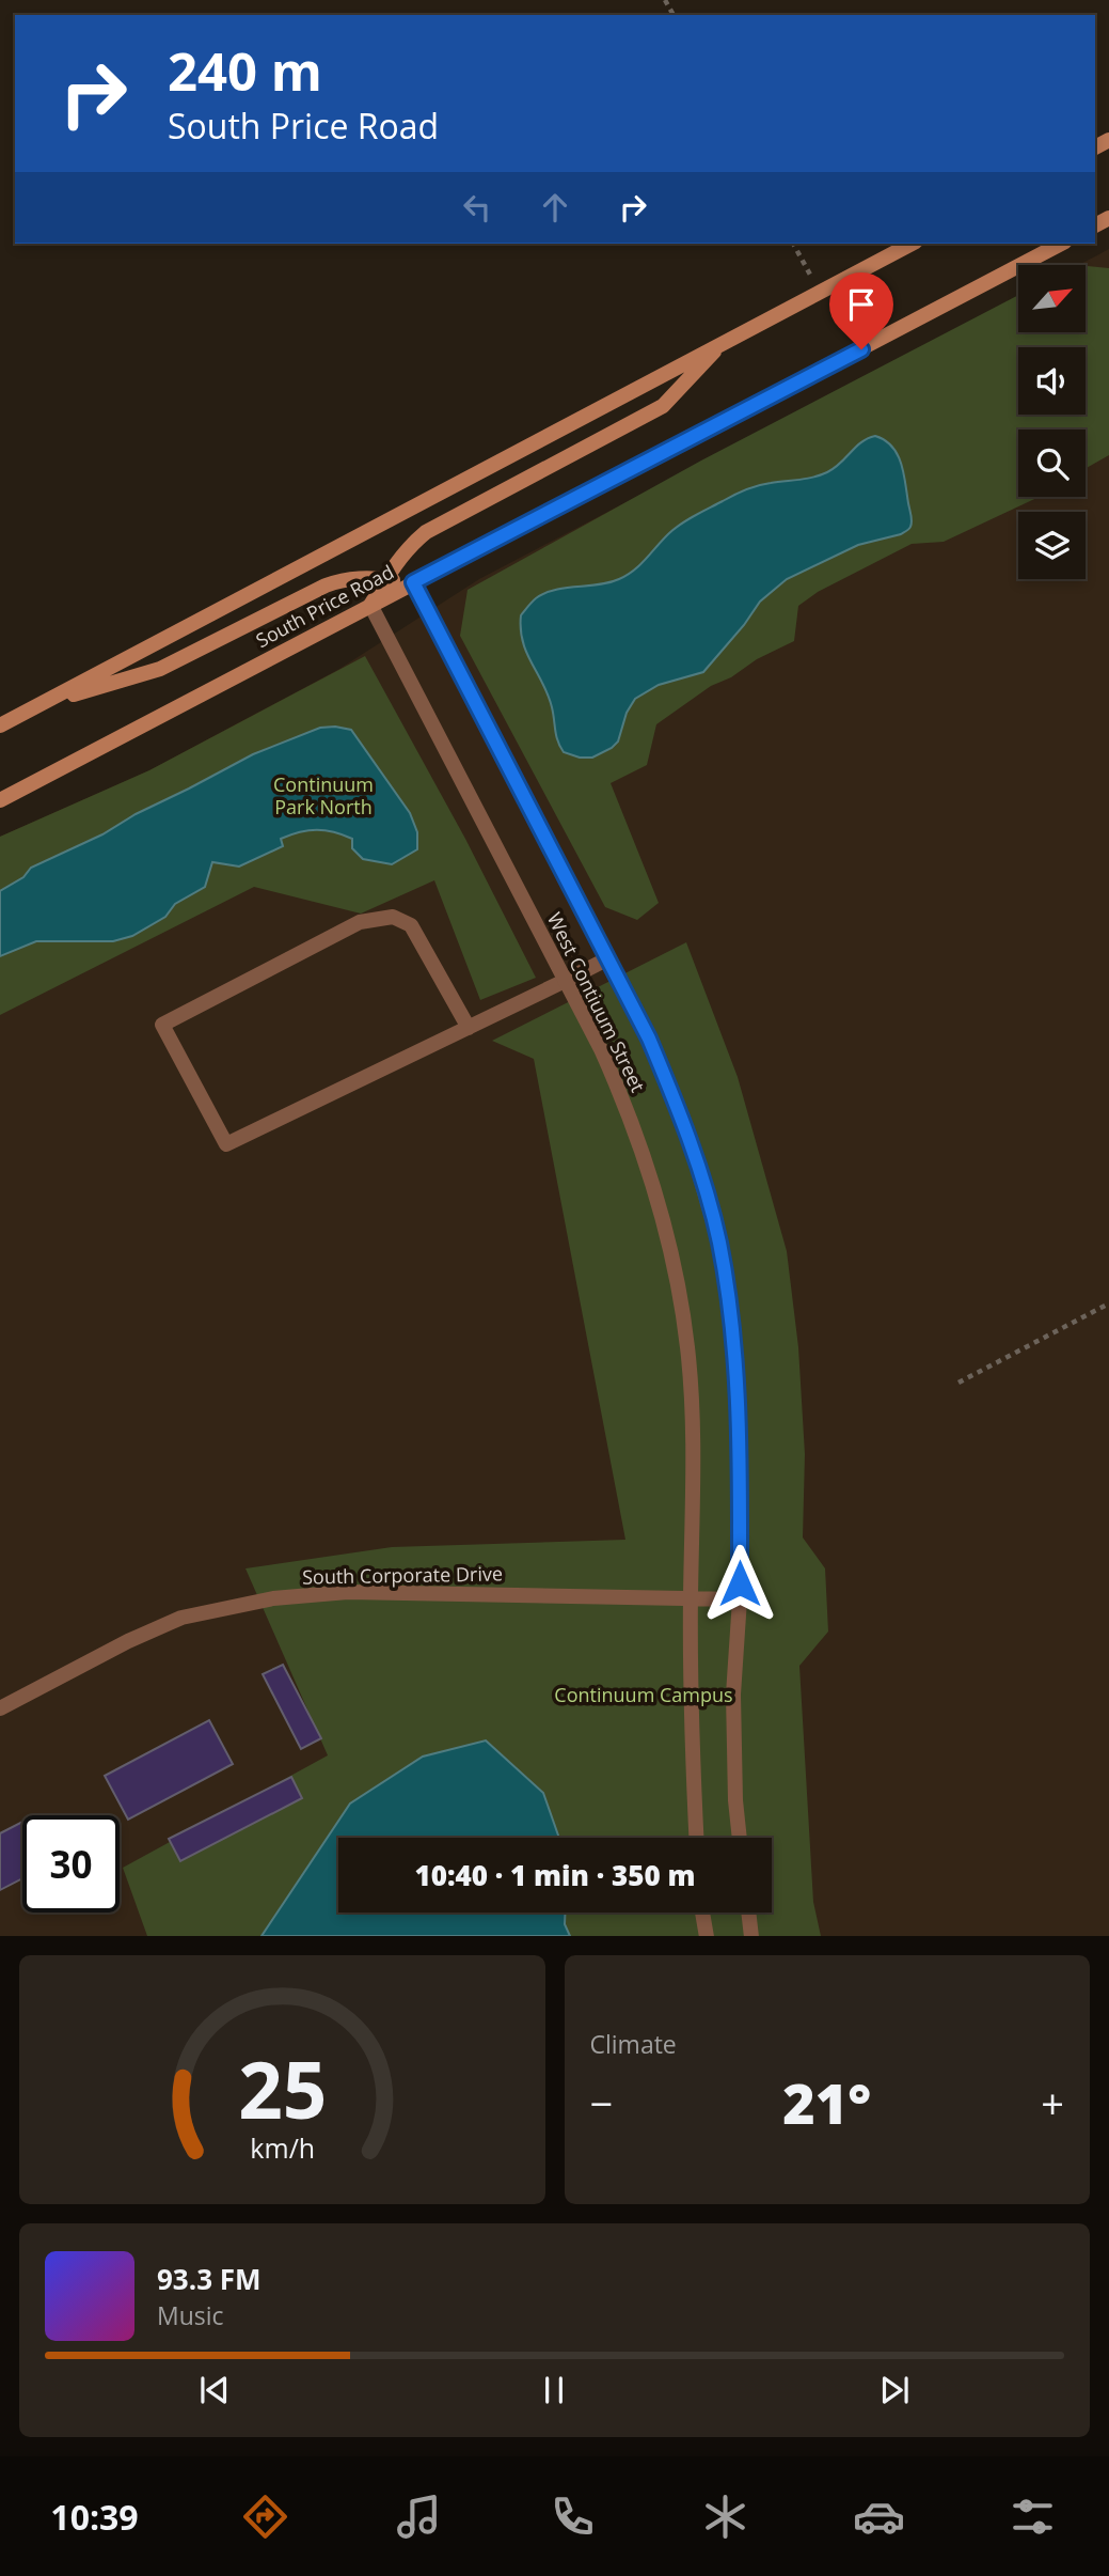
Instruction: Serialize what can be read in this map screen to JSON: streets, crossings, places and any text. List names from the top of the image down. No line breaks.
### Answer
{"streets":{"main road":["South Price Road"],"street":["West Contiuum Street","South Corporate Drive"]},"crossings":[["South Price Road","West Contiuum Street"],["West Contiuum Street","South Corporate Drive"]],"parks":["Continuum Park North","Continuum Campus"],"north":"top right","page":{"turn":["240 m","South Price Road"],"limit":"30","trip":"10:40 · 1 min · 350 m","tile":"Climate","heat":["−","21°","+"],"song":["93.3 FM","Music"],"tabs":"10:39","gauge":["25","km/h"]}}
